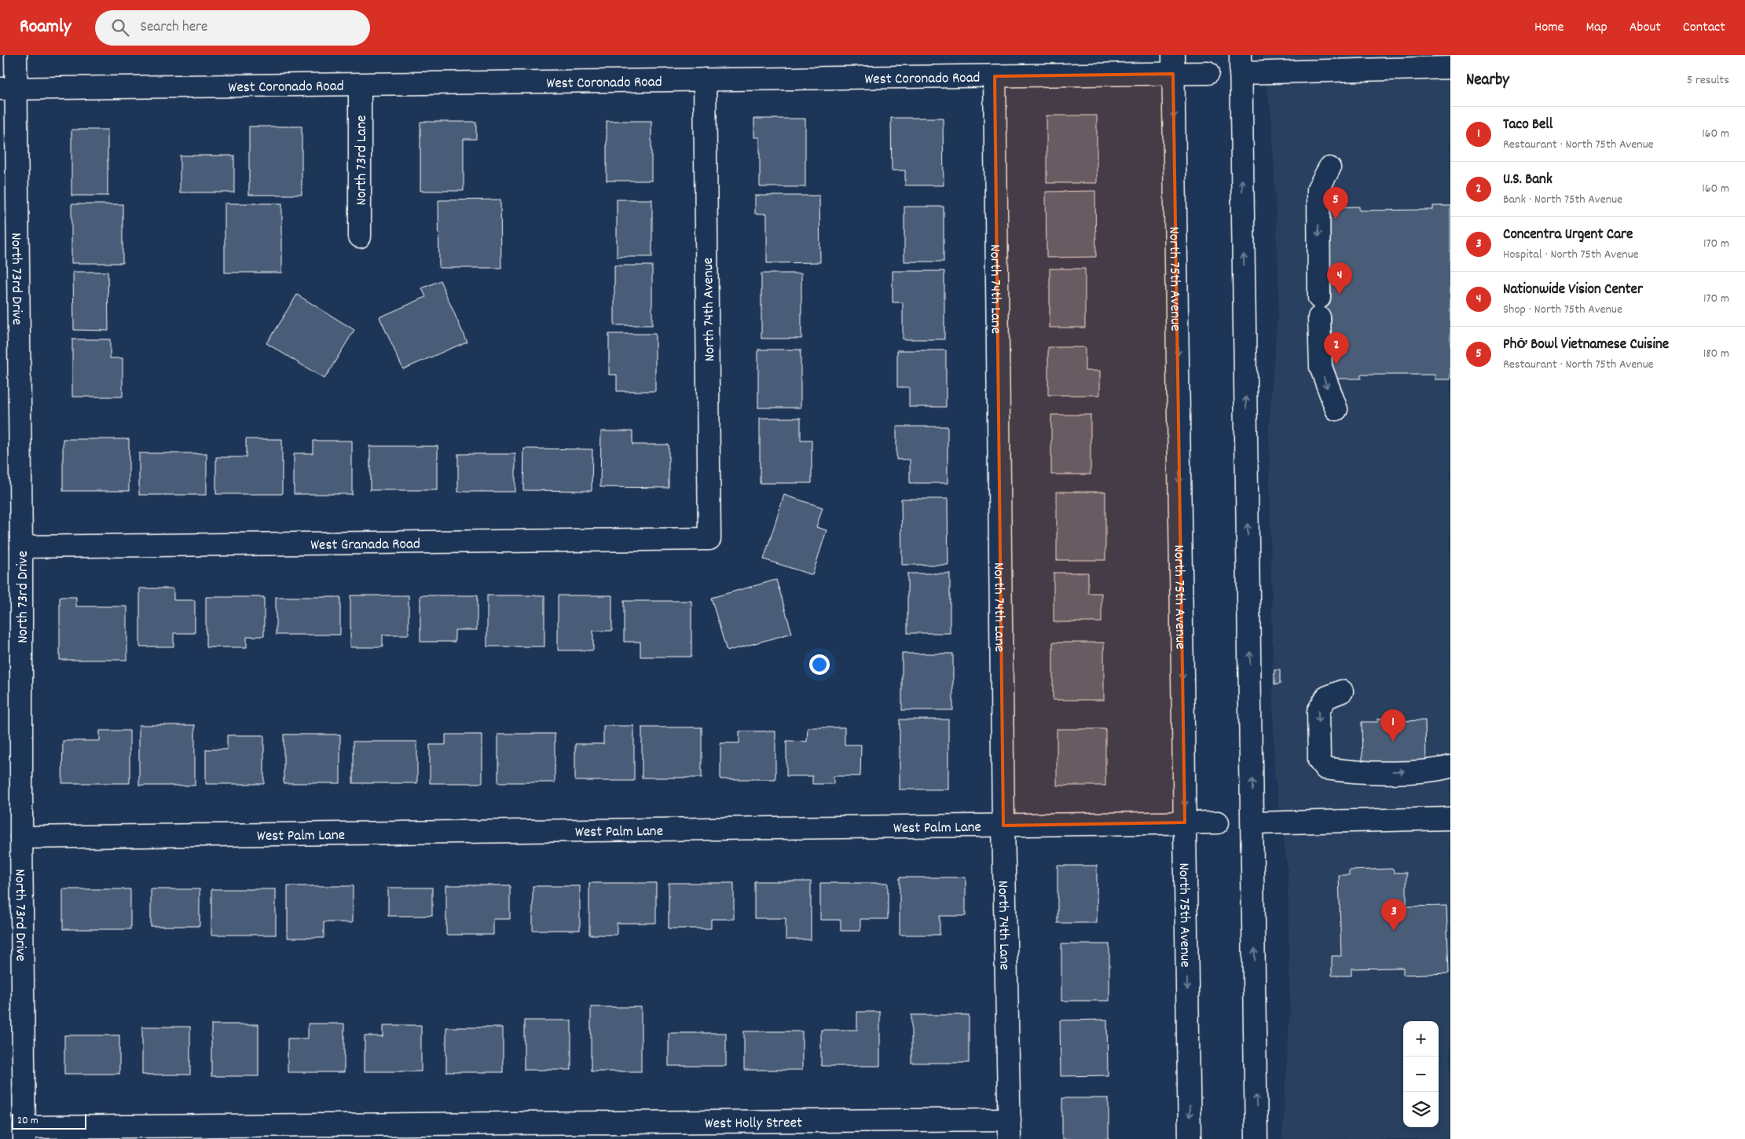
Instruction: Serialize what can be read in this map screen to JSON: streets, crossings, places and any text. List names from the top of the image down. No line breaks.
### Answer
{"streets":{"street":["West Coronado Road","North 73rd Lane","North 73rd Drive","North 75th Avenue","North 74th Lane","North 74th Avenue","West Granada Road","West Palm Lane","West Holly Street"]},"crossings":[["West Coronado Road","North 73rd Lane"],["West Coronado Road","North 73rd Drive"],["West Coronado Road","North 75th Avenue"],["West Coronado Road","North 74th Lane"],["West Coronado Road","North 74th Avenue"],["North 73rd Drive","West Granada Road"],["North 73rd Drive","West Palm Lane"],["North 73rd Drive","West Holly Street"],["North 75th Avenue","West Palm Lane"],["North 74th Lane","West Palm Lane"],["North 74th Lane","West Holly Street"],["North 74th Avenue","West Granada Road"]],"scale_bar":"20 m","page":{"header":"Roamly","search":"Search here","nav":["Home","Map","About","Contact"],"heading":["Nearby","5 results"],"list":[{"mark":"1","name":"Taco Bell","note":"Restaurant · North 75th Avenue","value":"160 m"},{"mark":"2","name":"U.S. Bank","note":"Bank · North 75th Avenue","value":"160 m"},{"mark":"3","name":"Concentra Urgent Care","note":"Hospital · North 75th Avenue","value":"170 m"},{"mark":"4","name":"Nationwide Vision Center","note":"Shop · North 75th Avenue","value":"170 m"},{"mark":"5","name":"Phở Bowl Vietnamese Cuisine","note":"Restaurant · North 75th Avenue","value":"180 m"}],"pins":["5","4","2","1","3"],"map_buttons":["+","−"],"scale":"20 m"}}
